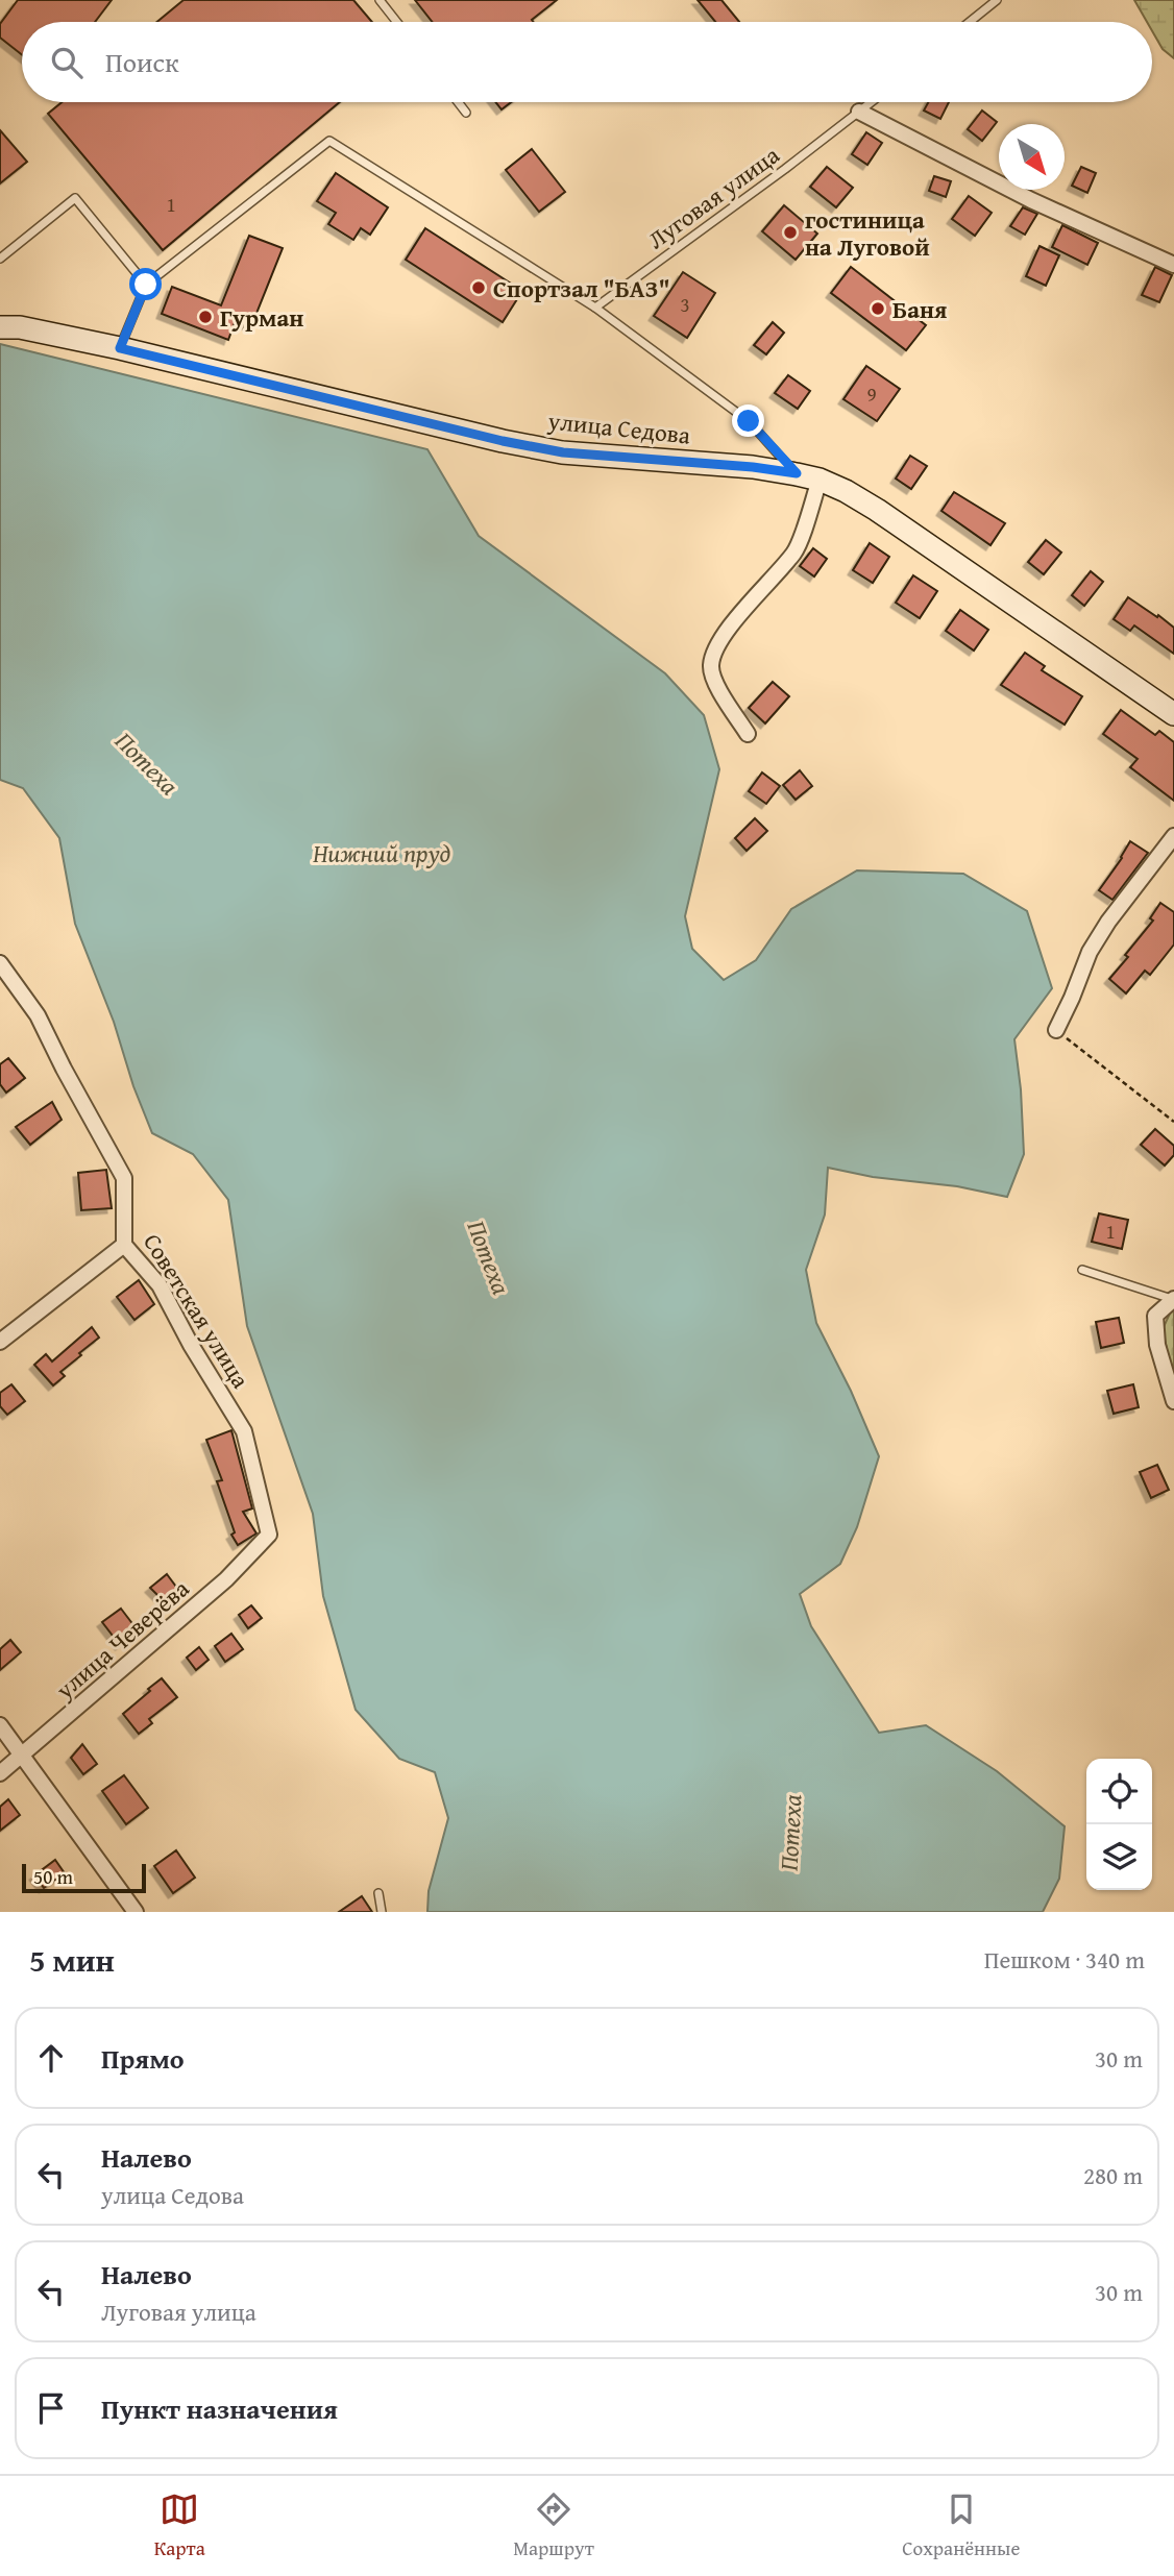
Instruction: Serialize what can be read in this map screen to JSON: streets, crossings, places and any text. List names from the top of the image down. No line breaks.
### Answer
{"streets":{"main road":["улица Седова"],"street":["Советская улица","улица Чеверёва"],"lane":["Луговая улица"]},"crossings":[["Советская улица","улица Чеверёва"]],"water":["Потеха","Нижний пруд"],"places":["гостиница на Луговой","Спортзал \"БАЗ\"","Баня","Гурман"],"house_numbers":["1","3","9","1"],"scale_bar":"50 m","north":"bottom right","page":{"search":"Поиск","scale":"50 m","heading":["5 мин","Пешком · 340 m"],"list":[["Прямо","30 m"],["Налево","улица Седова","280 m"],["Налево","Луговая улица","30 m"],"Пункт назначения"],"nav":["Карта","Маршрут","Сохранённые"]}}
